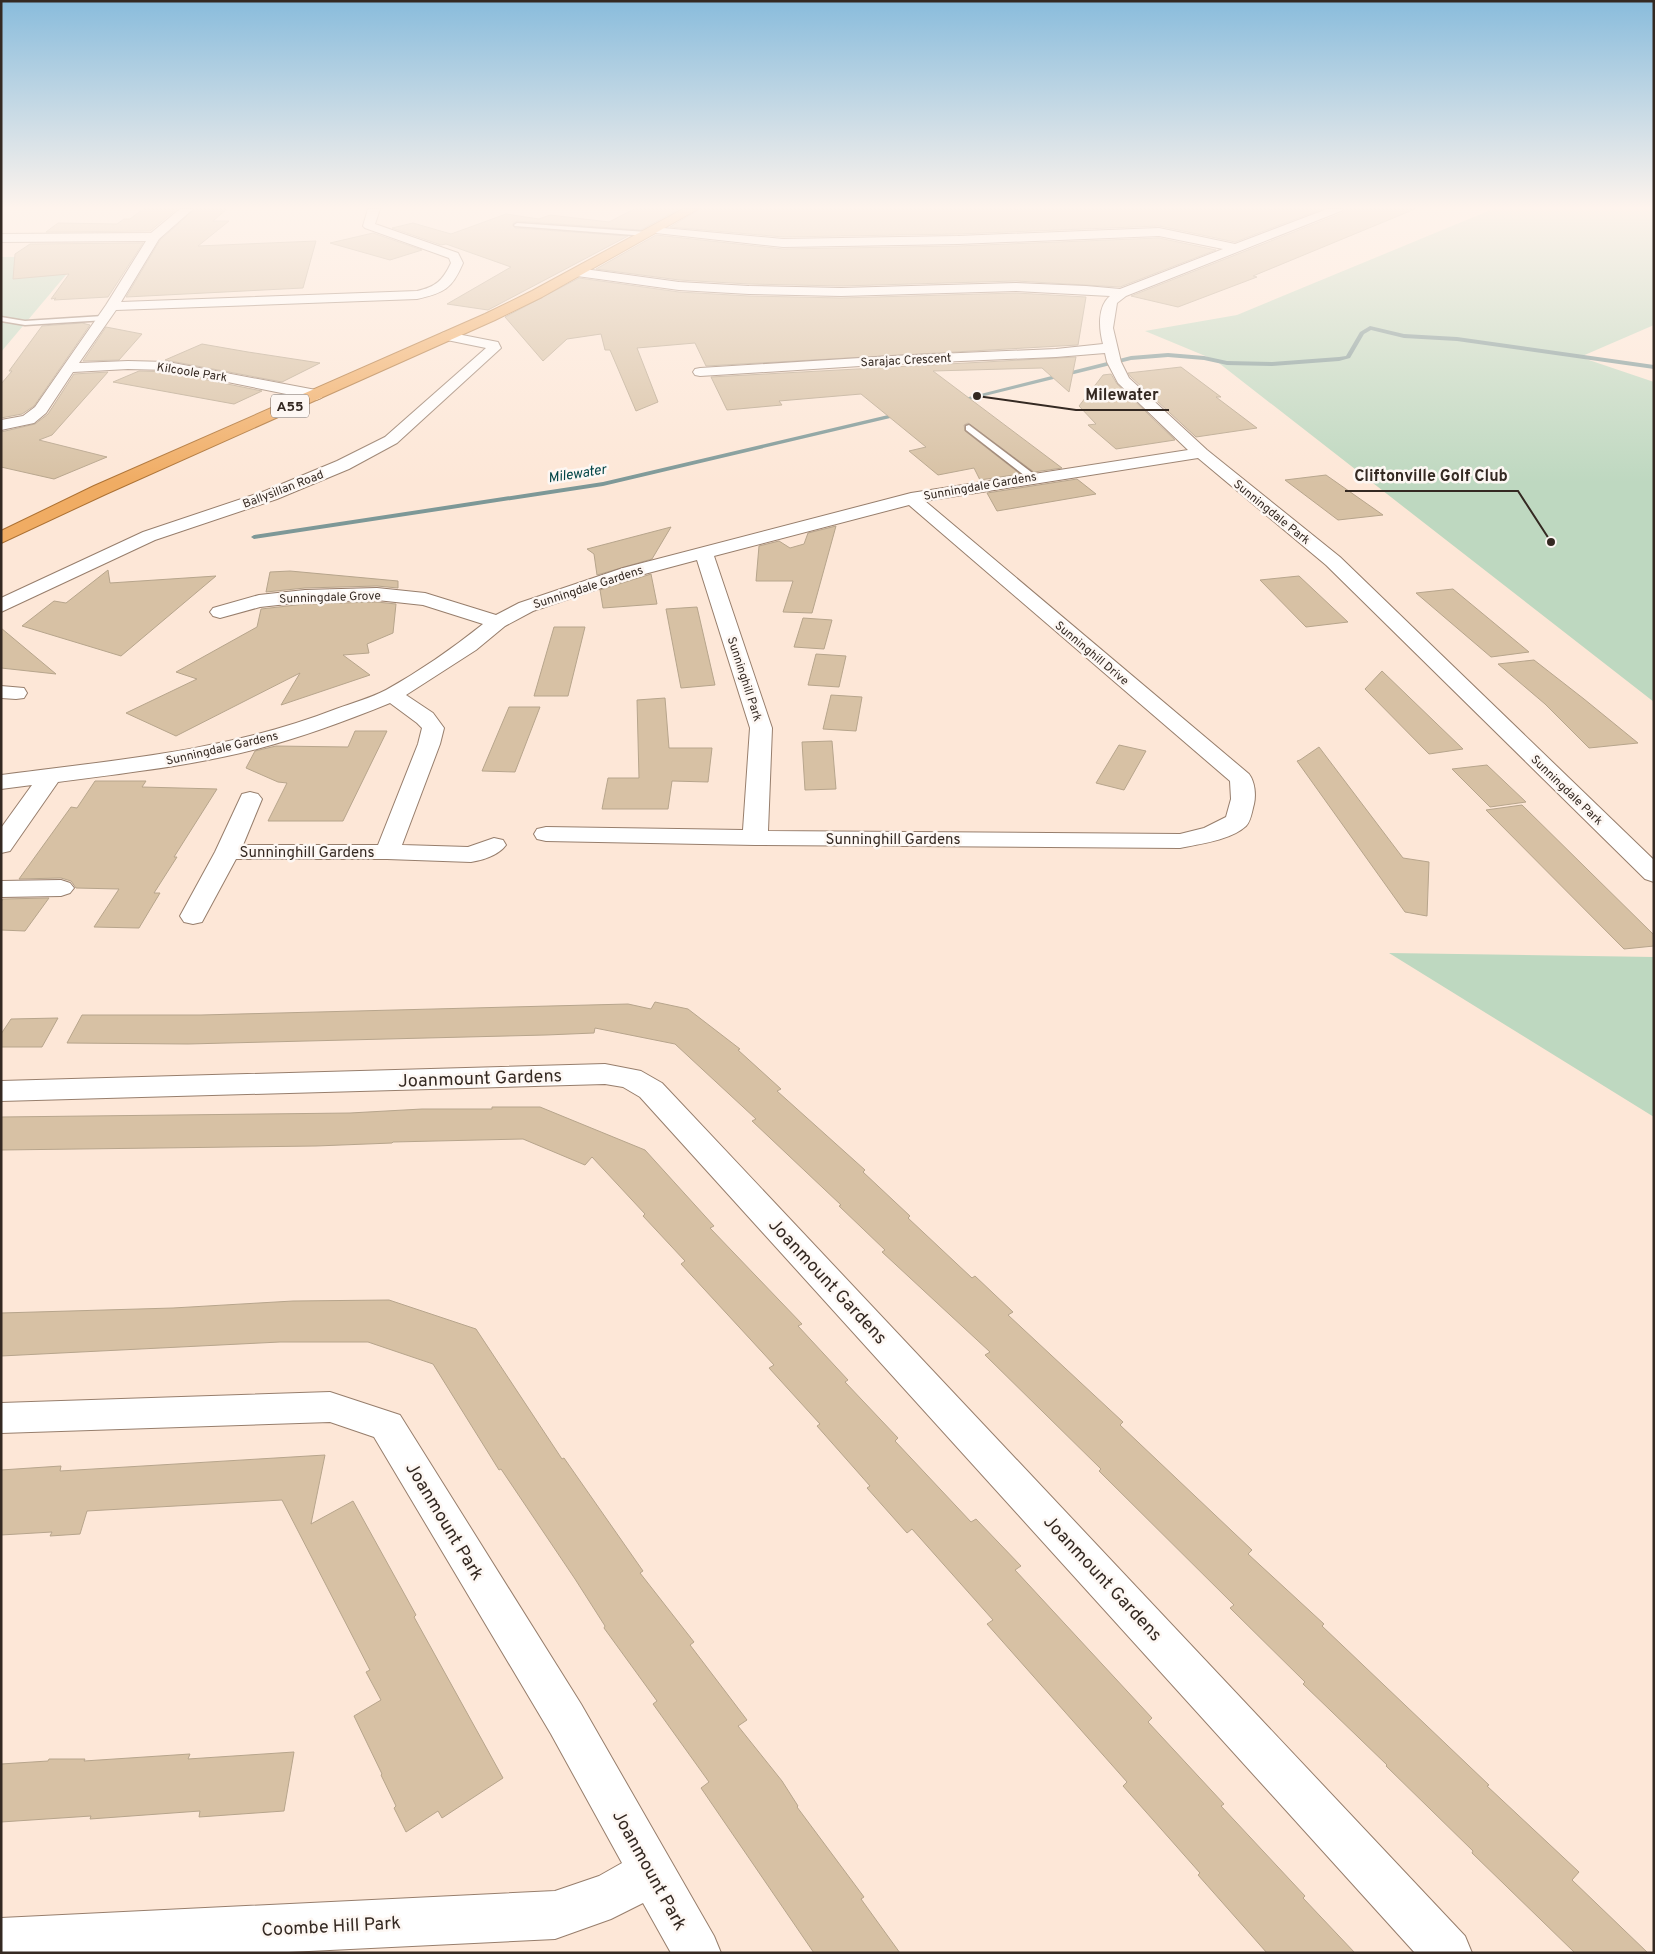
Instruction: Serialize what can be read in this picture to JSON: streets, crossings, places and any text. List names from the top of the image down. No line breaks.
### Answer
{"streets":{"highway":["A55"],"street":["Sarajac Crescent","Kilcoole Park","Sunningdale Gardens","Ballysillan Road","Sunningdale Park","Sunningdale Grove","Sunninghill Drive","Sunninghill Park","Sunninghill Gardens","Joanmount Gardens","Joanmount Park","Coombe Hill Park"]},"crossings":[["Sarajac Crescent","Sunningdale Park"],["Kilcoole Park","A55"],["A55","Ballysillan Road"],["Sunningdale Gardens","Sunningdale Park"],["Sunningdale Gardens","Sunningdale Grove"],["Sunningdale Gardens","Sunninghill Drive"],["Sunningdale Gardens","Sunninghill Park"],["Sunningdale Gardens","Sunninghill Gardens"],["Sunninghill Drive","Sunninghill Gardens"],["Sunninghill Park","Sunninghill Gardens"],["Joanmount Park","Coombe Hill Park"]],"water":["Milewater"],"places":["Milewater","Cliftonville Golf Club"]}
